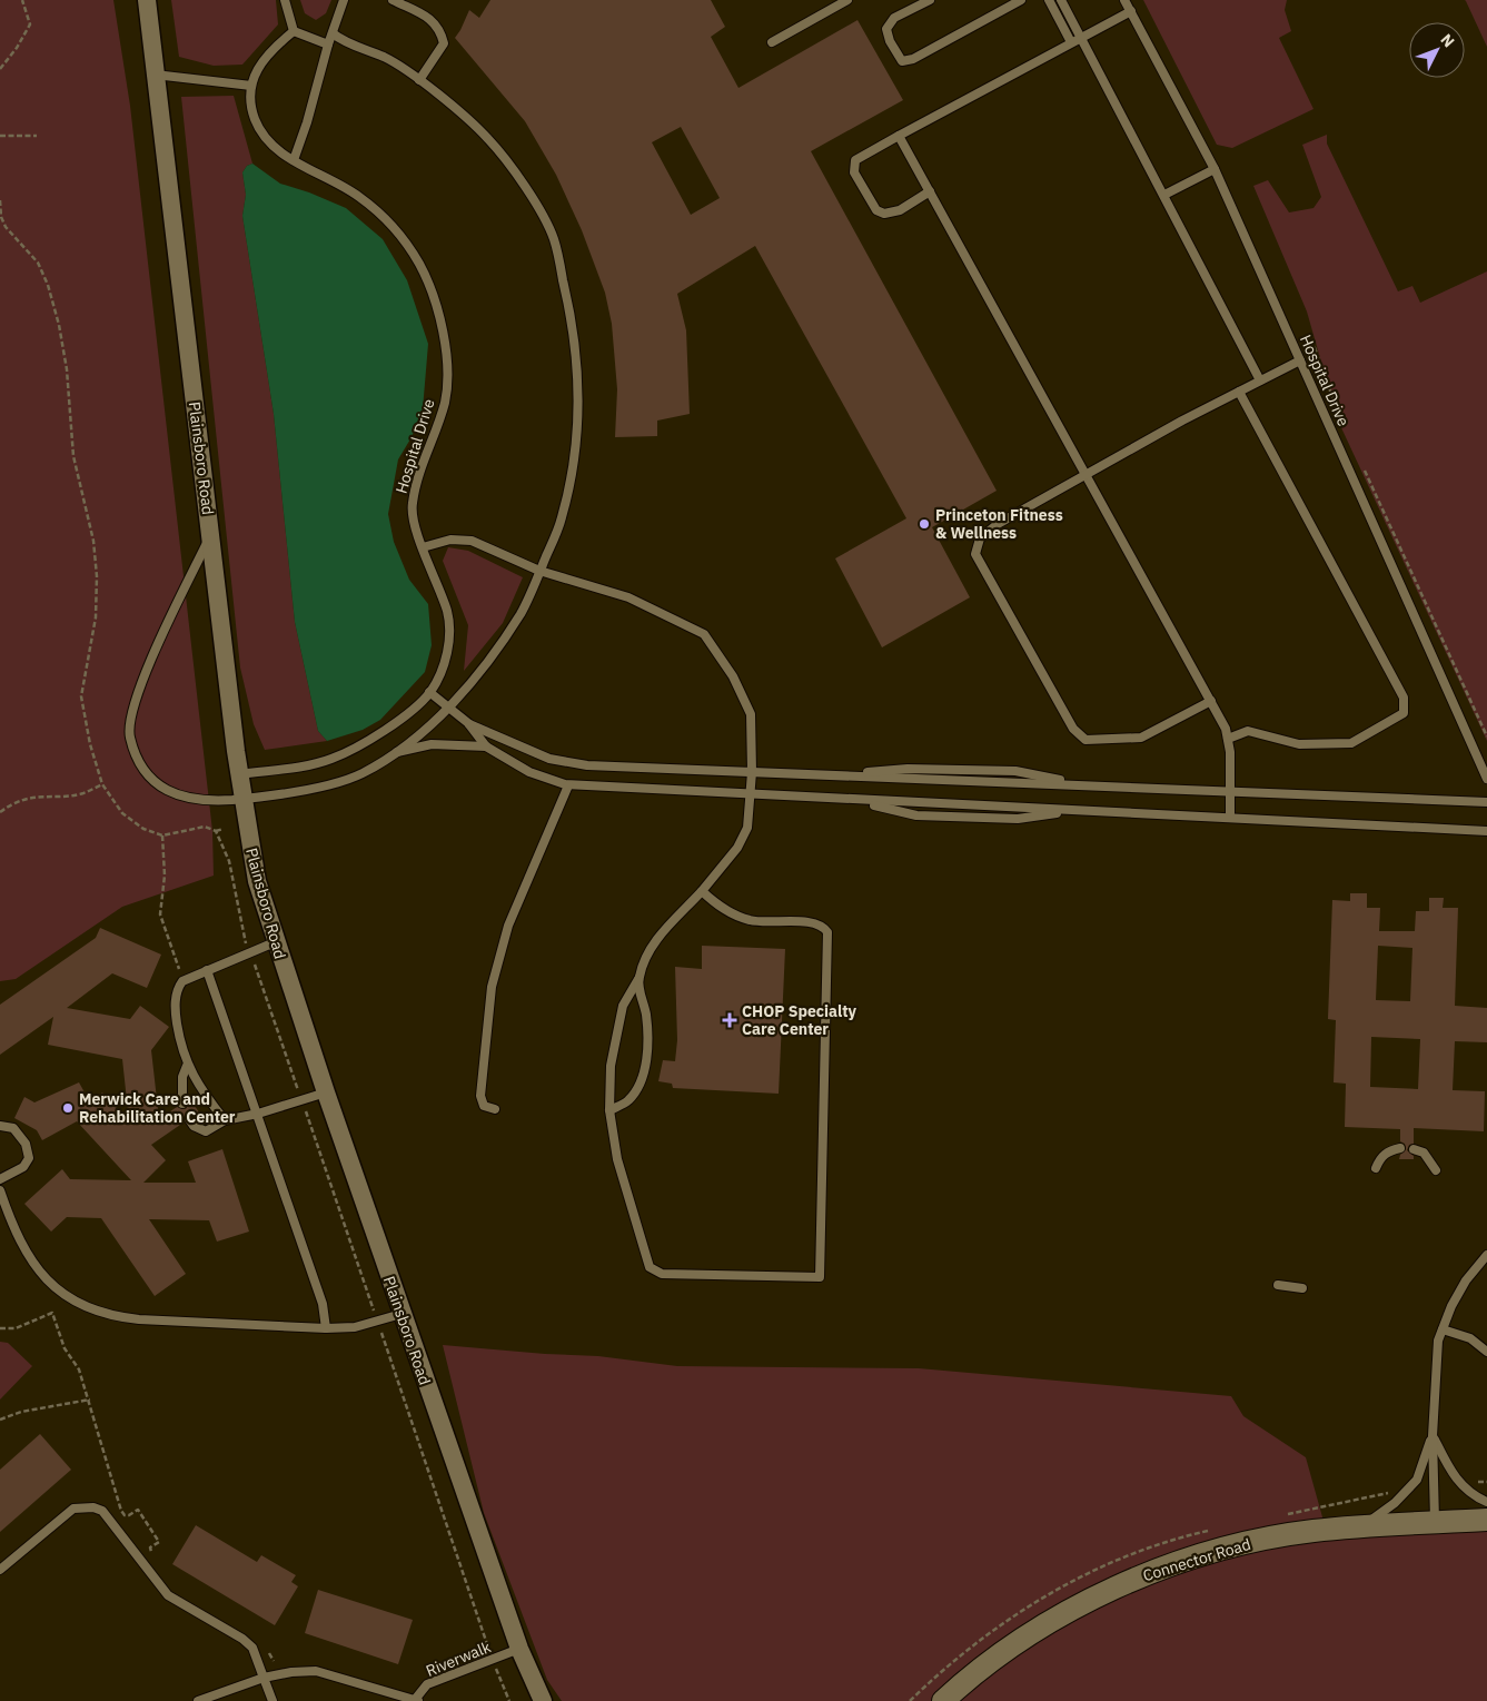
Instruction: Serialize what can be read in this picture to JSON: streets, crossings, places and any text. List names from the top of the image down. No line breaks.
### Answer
{"streets":{"street":["Plainsboro Road","Connector Road"],"lane":["Hospital Drive","Riverwalk"]},"crossings":[["Plainsboro Road","Riverwalk"]],"places":{"other":["Princeton Fitness & Wellness","Merwick Care and Rehabilitation Center"],"health":["CHOP Specialty Care Center"]},"north":"top right"}
